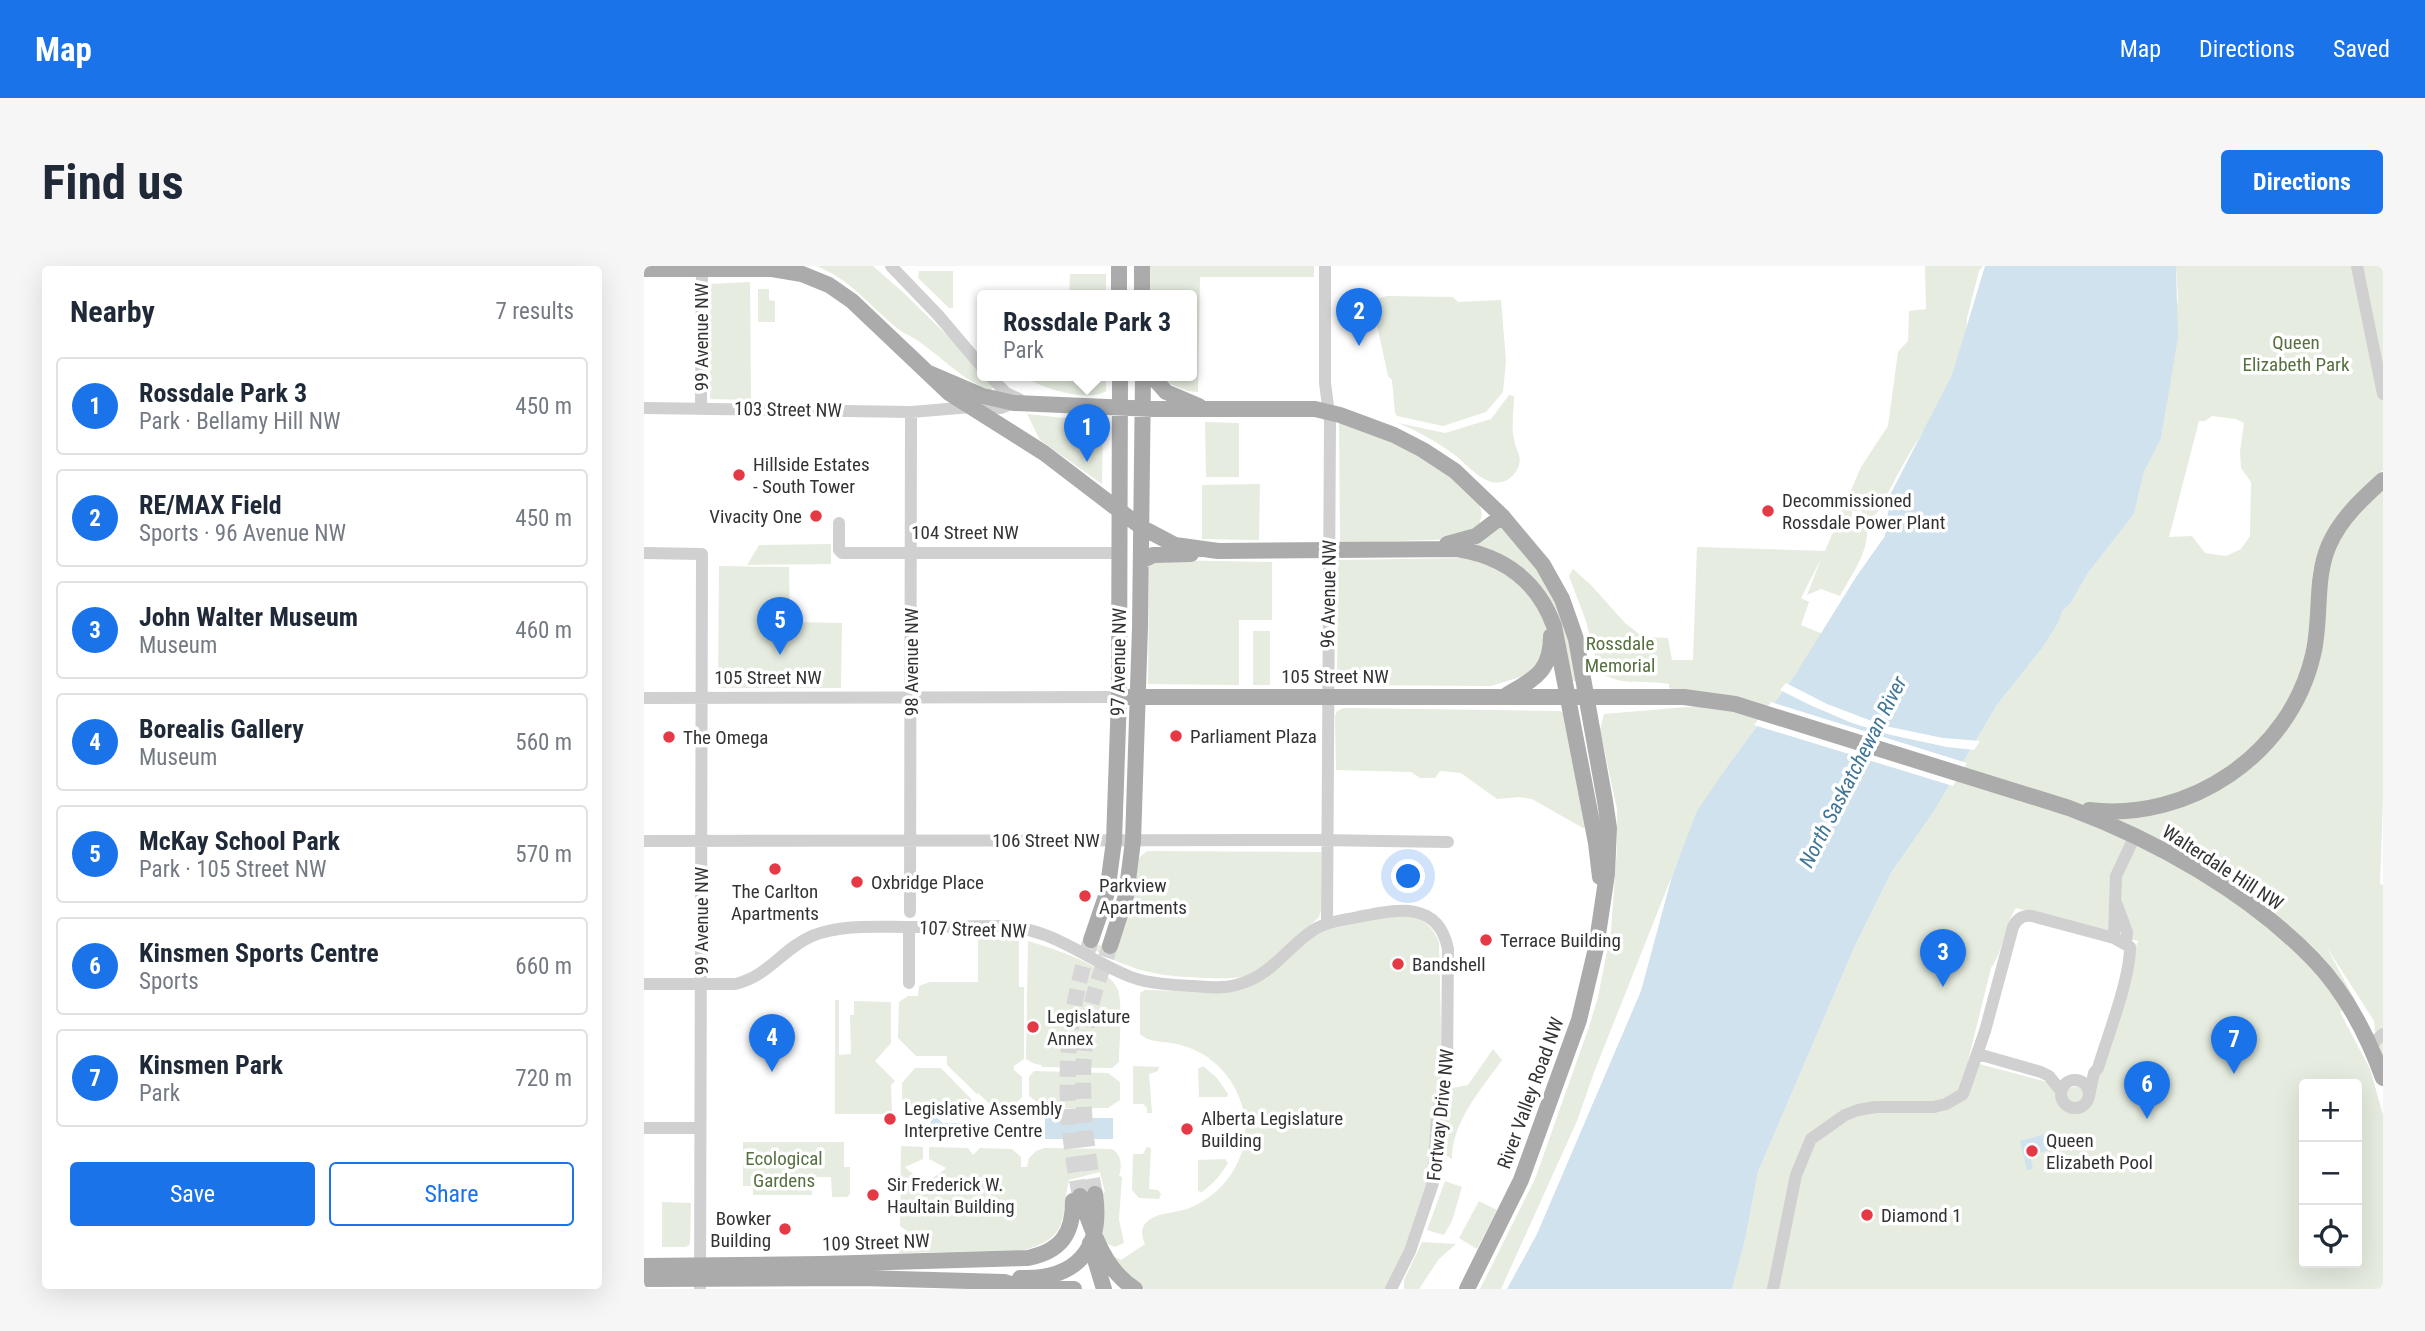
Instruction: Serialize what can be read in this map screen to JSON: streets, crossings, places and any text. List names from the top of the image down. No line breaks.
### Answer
{"streets":{"main road":["97 Avenue NW","105 Street NW","Walterdale Hill NW","River Valley Road NW","109 Street NW"],"street":["99 Avenue NW","103 Street NW","104 Street NW","96 Avenue NW","98 Avenue NW","106 Street NW","107 Street NW","Fortway Drive NW"]},"crossings":[["99 Avenue NW","103 Street NW"],["99 Avenue NW","105 Street NW"],["99 Avenue NW","106 Street NW"],["99 Avenue NW","107 Street NW"],["99 Avenue NW","109 Street NW"],["103 Street NW","98 Avenue NW"],["103 Street NW","River Valley Road NW"],["104 Street NW","98 Avenue NW"],["104 Street NW","97 Avenue NW"],["96 Avenue NW","105 Street NW"],["96 Avenue NW","106 Street NW"],["96 Avenue NW","107 Street NW"],["96 Avenue NW","River Valley Road NW"],["96 Avenue NW","Fortway Drive NW"],["98 Avenue NW","105 Street NW"],["98 Avenue NW","106 Street NW"],["97 Avenue NW","105 Street NW"],["97 Avenue NW","106 Street NW"],["97 Avenue NW","River Valley Road NW"],["105 Street NW","Walterdale Hill NW"],["105 Street NW","River Valley Road NW"],["107 Street NW","Fortway Drive NW"]],"water":["North Saskatchewan River"],"parks":["Queen Elizabeth Park","Rossdale Memorial","Ecological Gardens"],"places":["Hillside Estates - South Tower","Decommissioned Rossdale Power Plant","Vivacity One","Parliament Plaza","The Omega","The Carlton Apartments","Oxbridge Place","Parkview Apartments","Terrace Building","Bandshell","Legislature Annex","Legislative Assembly Interpretive Centre","Alberta Legislature Building","Queen Elizabeth Pool","Sir Frederick W. Haultain Building","Diamond 1","Bowker Building"],"page":{"header":"Map","nav":["Map","Directions","Saved"],"buttons":["Directions",["Save","Share"]],"title":"Find us","heading":["Nearby","7 results"],"pins":["2","1","5","3","4","7","6"],"popup":["Rossdale Park 3","Park"],"list":[{"mark":"1","name":"Rossdale Park 3","note":"Park · Bellamy Hill NW","value":"450 m"},{"mark":"2","name":"RE/MAX Field","note":"Sports · 96 Avenue NW","value":"450 m"},{"mark":"3","name":"John Walter Museum","note":"Museum","value":"460 m"},{"mark":"4","name":"Borealis Gallery","note":"Museum","value":"560 m"},{"mark":"5","name":"McKay School Park","note":"Park · 105 Street NW","value":"570 m"},{"mark":"6","name":"Kinsmen Sports Centre","note":"Sports","value":"660 m"},{"mark":"7","name":"Kinsmen Park","note":"Park","value":"720 m"}],"map_buttons":["+","−"]}}
